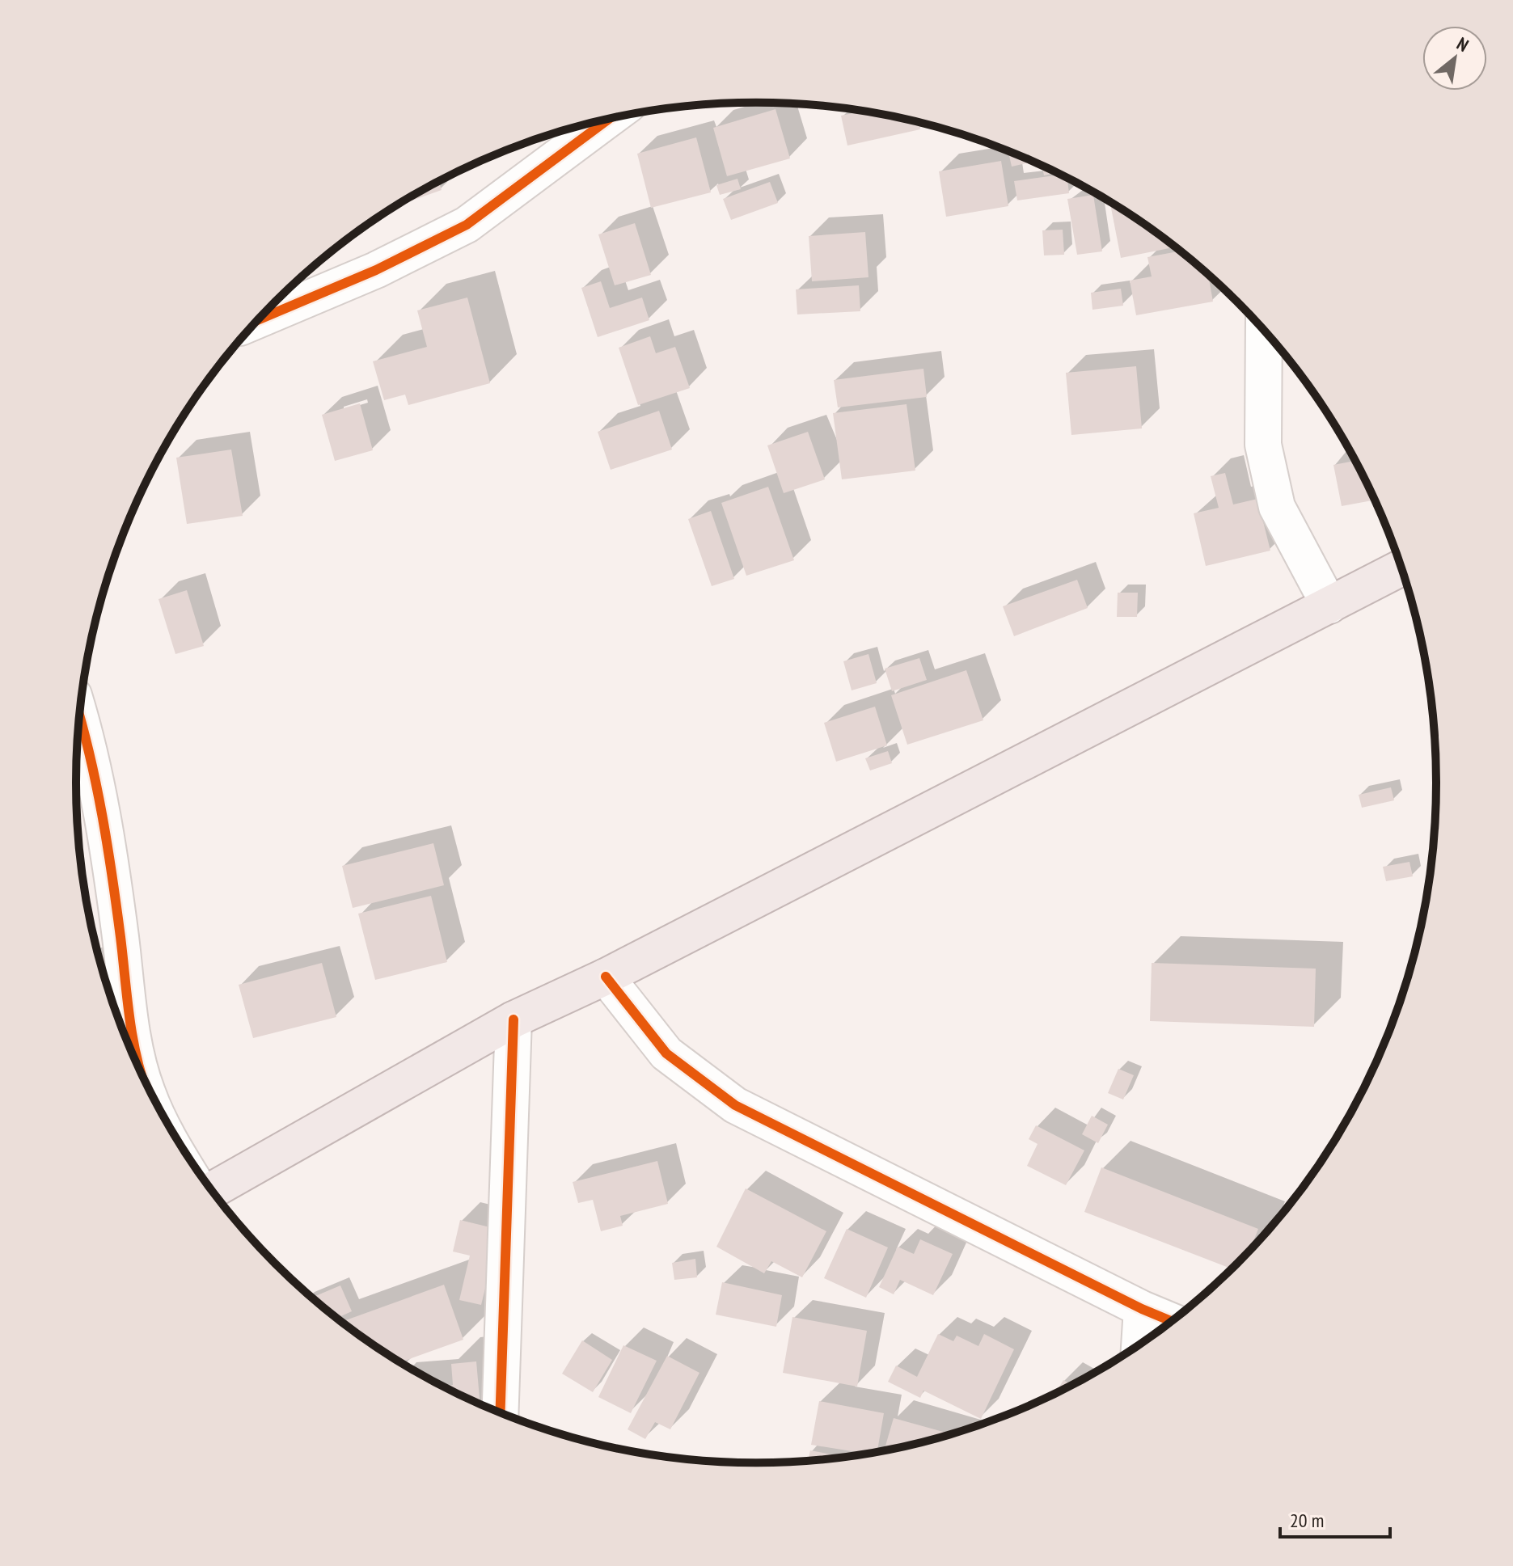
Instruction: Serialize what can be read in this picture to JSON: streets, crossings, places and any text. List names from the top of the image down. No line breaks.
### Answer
{"scale_bar":"20 m","north":"top right"}
